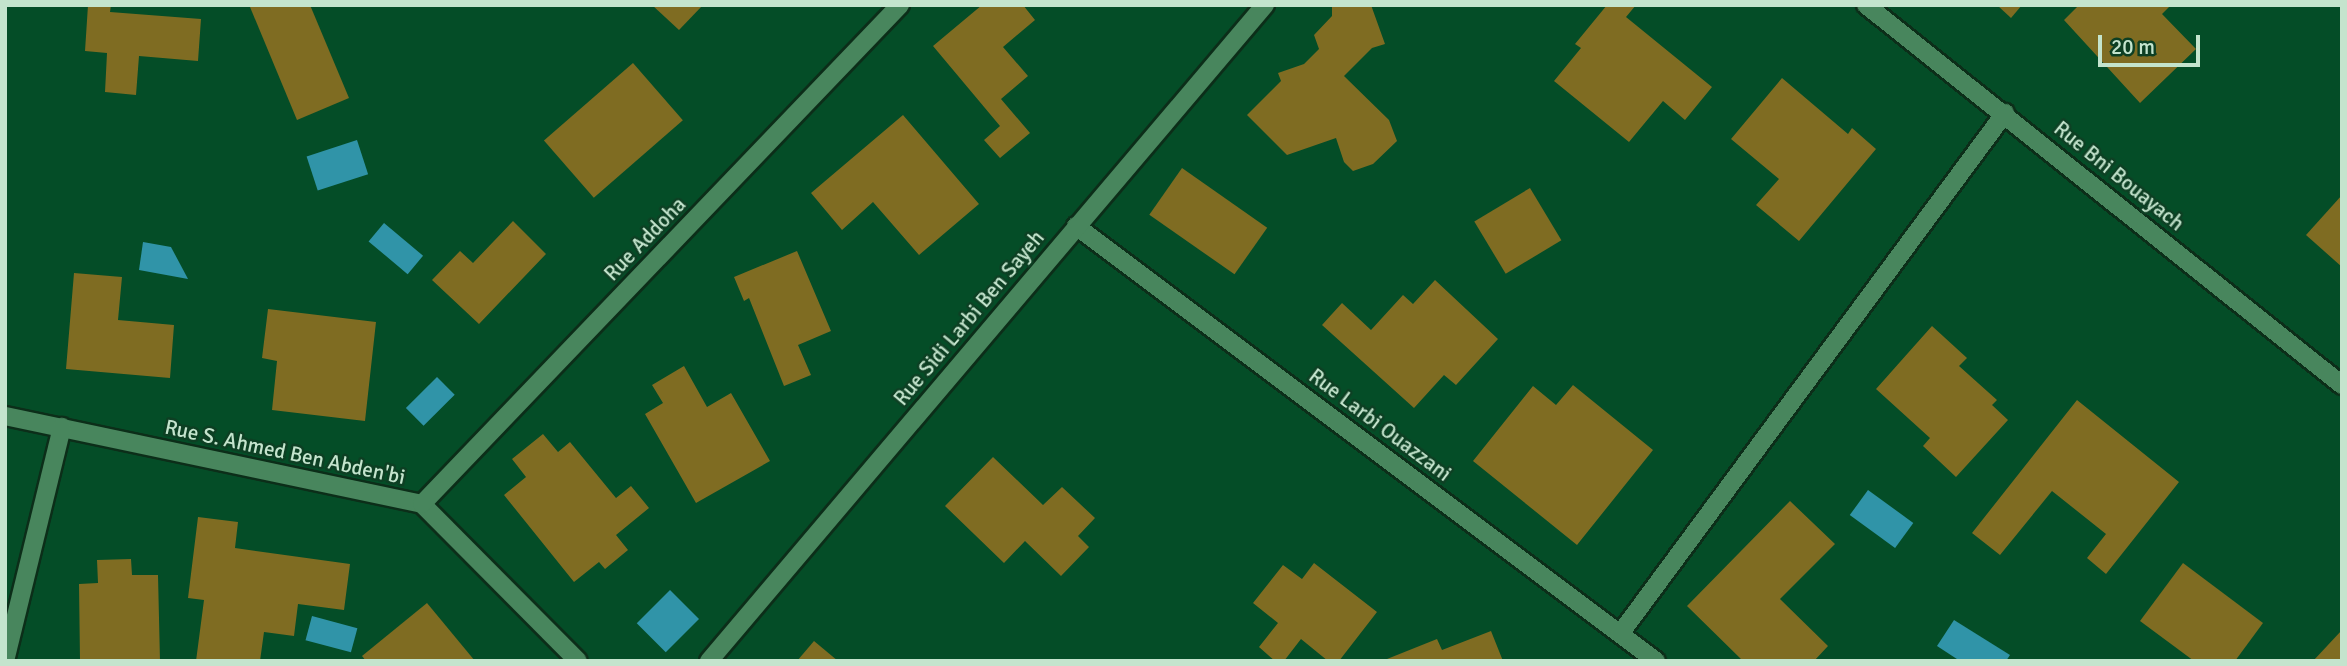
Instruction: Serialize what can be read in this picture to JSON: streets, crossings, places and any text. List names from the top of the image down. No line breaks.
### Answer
{"streets":{"street":["Rue Bni Bouayach","Rue Addoha","Rue Sidi Larbi Ben Sayeh","Rue Larbi Ouazzani","Rue S. Ahmed Ben Abden'bi"]},"crossings":[["Rue Addoha","Rue S. Ahmed Ben Abden'bi"],["Rue Sidi Larbi Ben Sayeh","Rue Larbi Ouazzani"]],"scale_bar":"20 m"}
